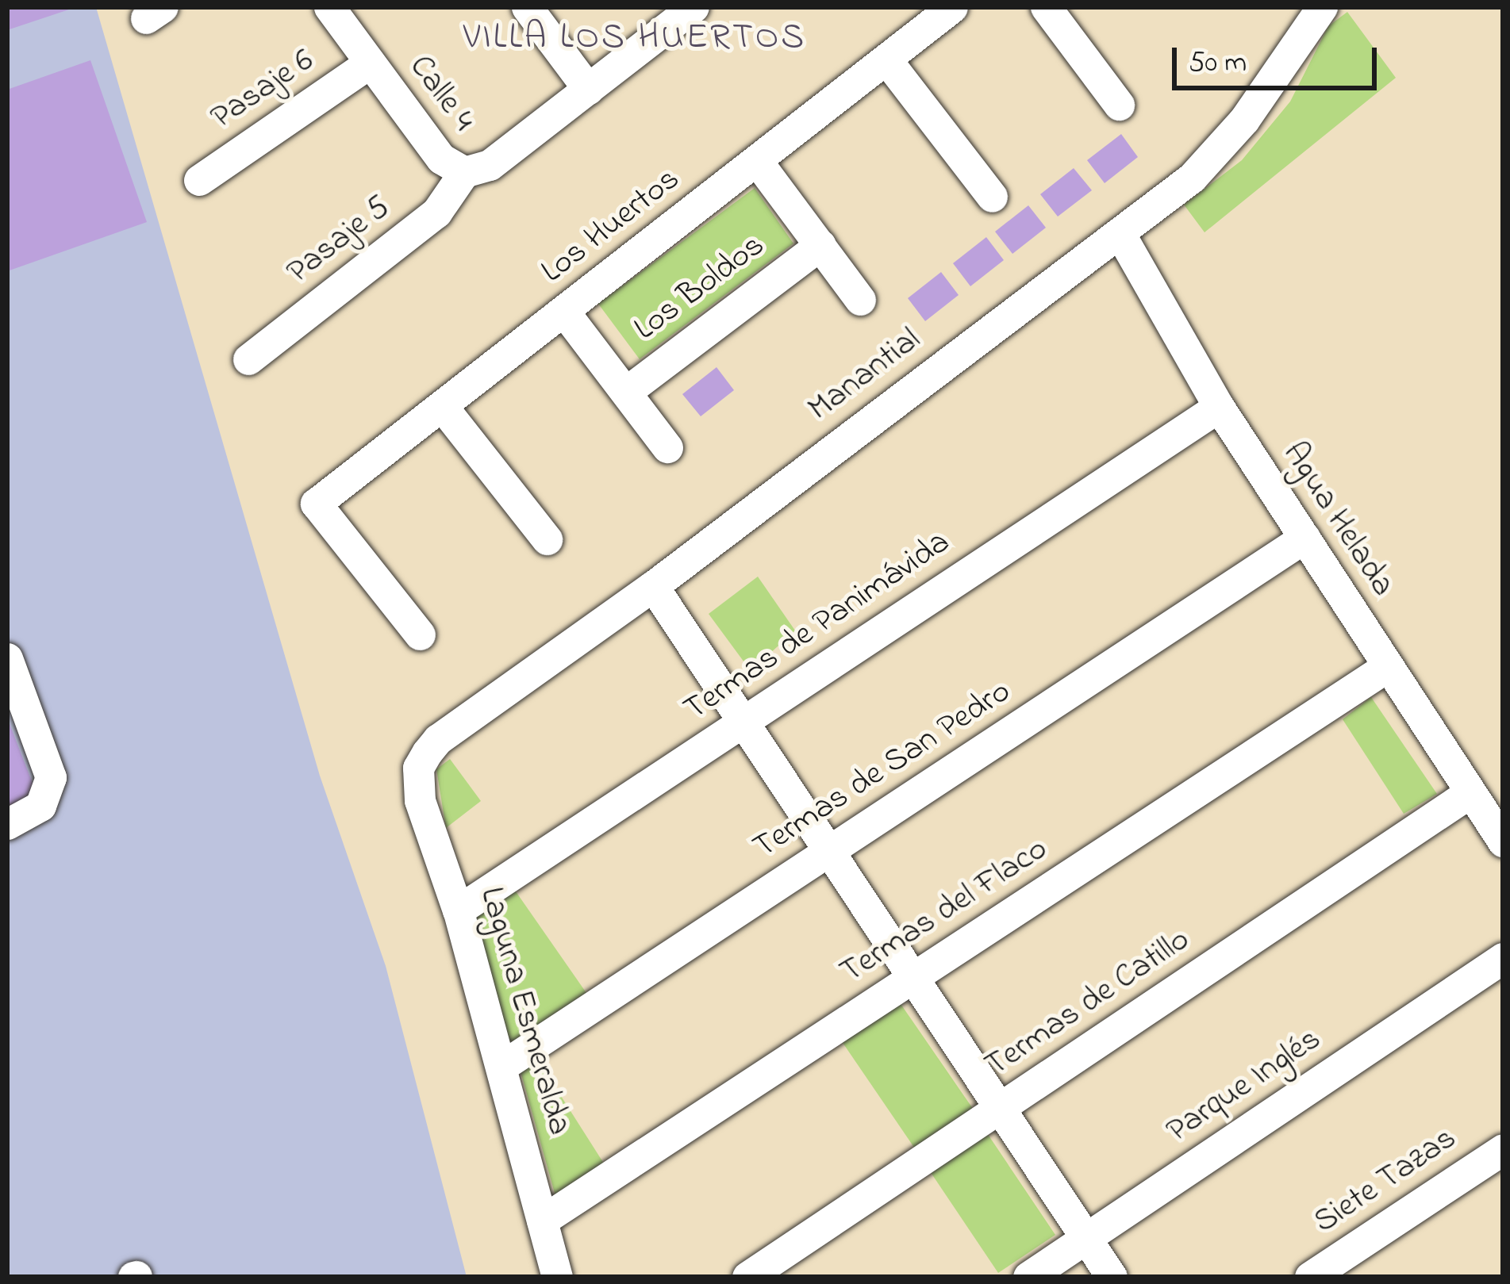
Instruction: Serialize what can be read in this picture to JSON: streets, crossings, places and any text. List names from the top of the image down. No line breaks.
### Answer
{"streets":{"street":["Pasaje 6","Calle 4","Los Huertos","Pasaje 5","Los Boldos","Manantial","Agua Helada","Termas de Panimávida","Termas de San Pedro","Termas del Flaco","Termas de Catillo","Laguna Esmeralda","Parque Inglés","Siete Tazas"]},"crossings":[["Pasaje 6","Calle 4"],["Calle 4","Pasaje 5"],["Manantial","Agua Helada"],["Manantial","Laguna Esmeralda"],["Agua Helada","Termas de Panimávida"],["Agua Helada","Termas de San Pedro"],["Agua Helada","Termas del Flaco"],["Agua Helada","Termas de Catillo"],["Termas de Panimávida","Laguna Esmeralda"],["Termas de San Pedro","Laguna Esmeralda"],["Termas del Flaco","Laguna Esmeralda"]],"districts":["VILLA LOS HUERTOS"],"scale_bar":"50 m"}
